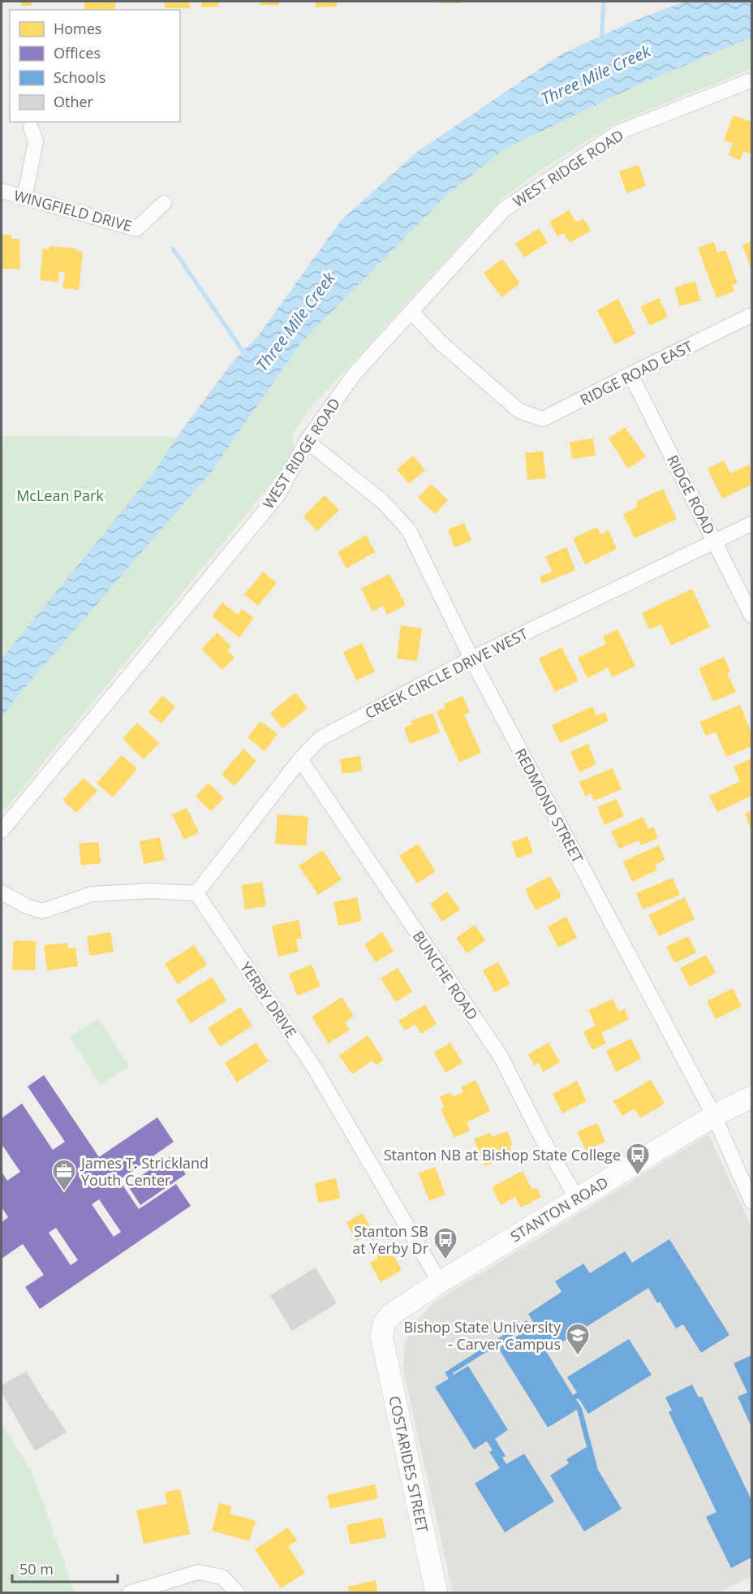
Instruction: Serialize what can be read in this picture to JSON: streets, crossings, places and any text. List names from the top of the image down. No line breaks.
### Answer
{"streets":{"street":["WEST RIDGE ROAD","WINGFIELD DRIVE","RIDGE ROAD EAST","RIDGE ROAD","CREEK CIRCLE DRIVE WEST","REDMOND STREET","BUNCHE ROAD","YERBY DRIVE","STANTON ROAD","COSTARIDES STREET"]},"crossings":[["WEST RIDGE ROAD","RIDGE ROAD EAST"],["WEST RIDGE ROAD","REDMOND STREET"],["RIDGE ROAD EAST","RIDGE ROAD"],["RIDGE ROAD","CREEK CIRCLE DRIVE WEST"],["CREEK CIRCLE DRIVE WEST","REDMOND STREET"],["CREEK CIRCLE DRIVE WEST","BUNCHE ROAD"],["CREEK CIRCLE DRIVE WEST","YERBY DRIVE"],["REDMOND STREET","STANTON ROAD"],["BUNCHE ROAD","STANTON ROAD"],["YERBY DRIVE","STANTON ROAD"],["STANTON ROAD","COSTARIDES STREET"]],"water":["Three Mile Creek"],"parks":["McLean Park"],"places":{"bus stop":["Stanton NB at Bishop State College","Stanton SB at Yerby Dr"],"office":["James T. Strickland Youth Center"],"school or university":["Bishop State University - Carver Campus"]},"legend":["Homes","Offices","Schools","Other"],"scale_bar":"50 m"}
